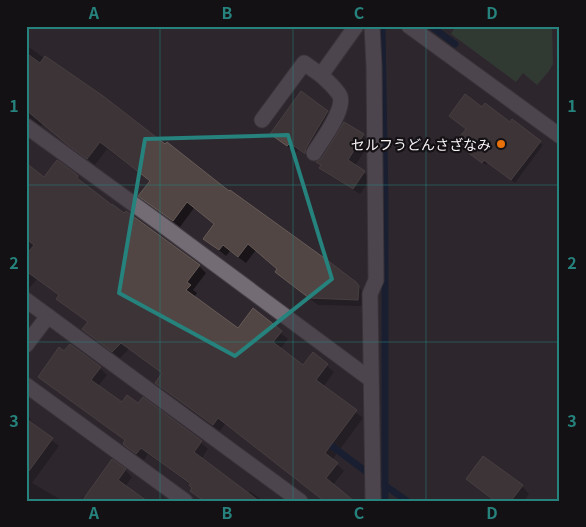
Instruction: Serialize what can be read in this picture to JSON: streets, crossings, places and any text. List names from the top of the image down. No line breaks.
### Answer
{"places":["セルフうどんさざなみ"],"grid":{"columns":["A","B","C","D"],"rows":["1","2","3"]}}
